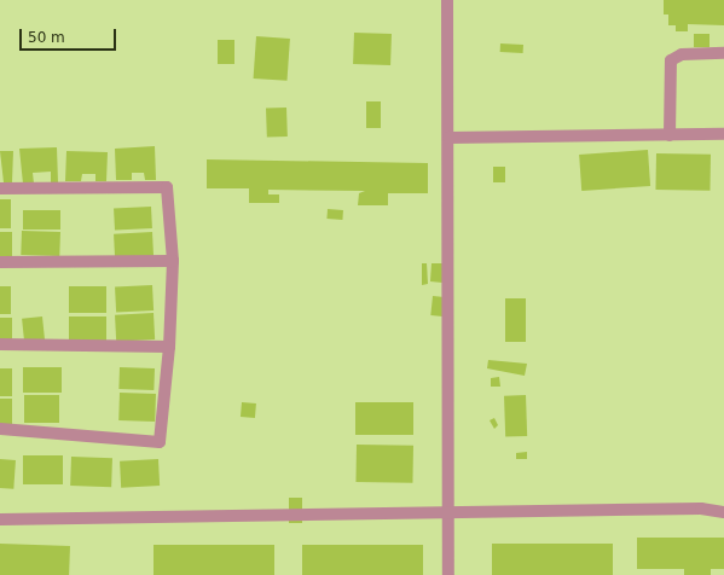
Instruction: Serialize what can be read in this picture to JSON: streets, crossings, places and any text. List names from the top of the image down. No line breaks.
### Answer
{"scale_bar":"50 m"}
